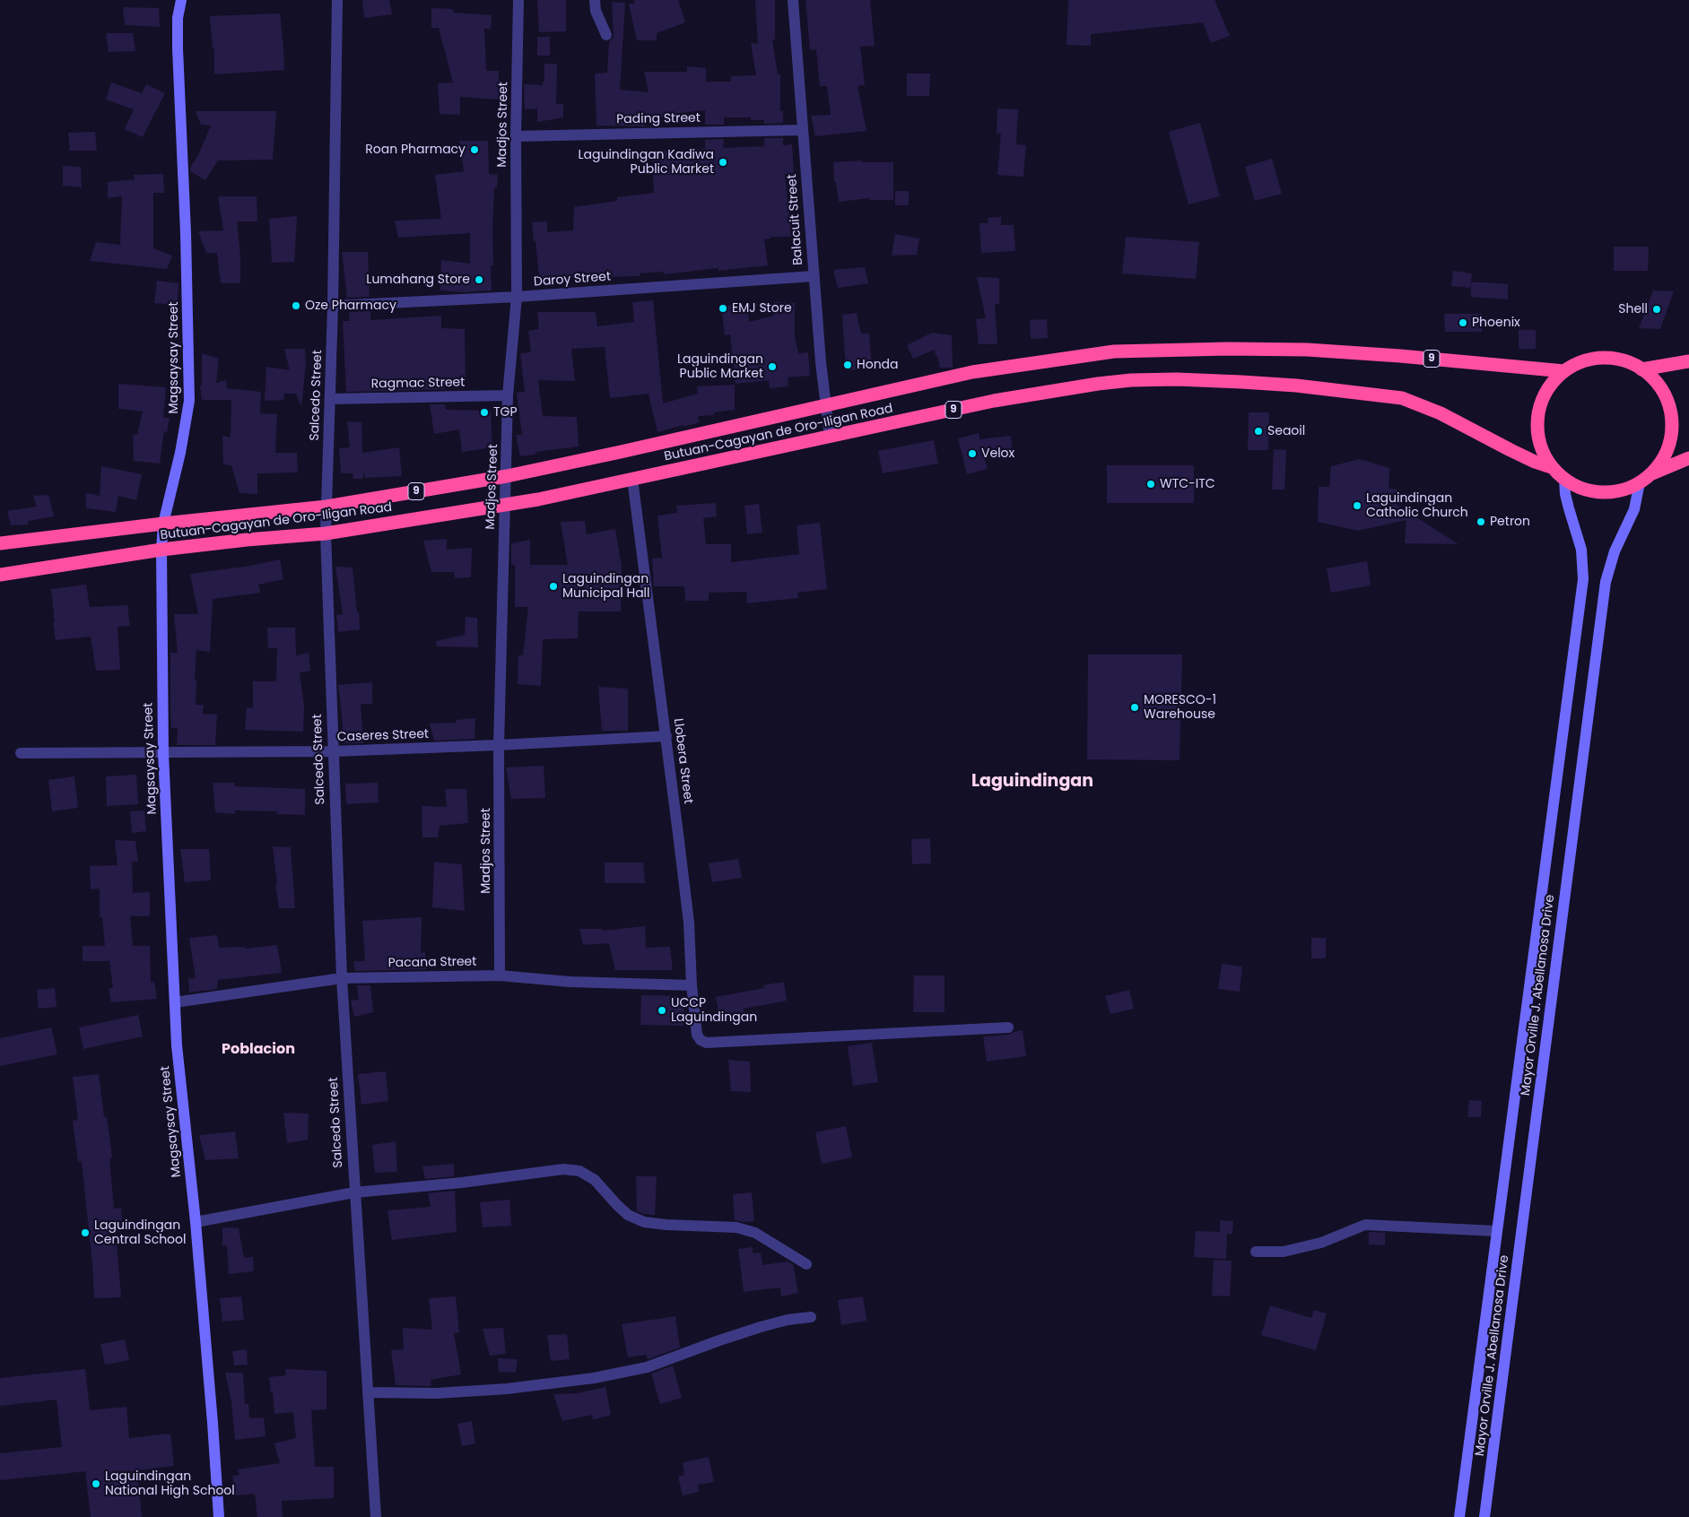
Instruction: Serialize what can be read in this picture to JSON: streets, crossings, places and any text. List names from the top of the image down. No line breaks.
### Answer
{"streets":{"highway":["9","Butuan-Cagayan de Oro-Iligan Road"],"main road":["Magsaysay Street","Mayor Orville J. Abellanosa Drive"],"street":["Pading Street","Madjos Street","Balacuit Street","Daroy Street","Ragmac Street","Salcedo Street","Caseres Street","Llobera Street","Pacana Street"]},"crossings":[["Pading Street","Madjos Street"],["Pading Street","Balacuit Street"],["Madjos Street","Daroy Street"],["Madjos Street","Ragmac Street"],["Madjos Street","Butuan-Cagayan de Oro-Iligan Road"],["Madjos Street","Caseres Street"],["Madjos Street","Pacana Street"],["Balacuit Street","Daroy Street"],["Balacuit Street","Butuan-Cagayan de Oro-Iligan Road"],["Daroy Street","Salcedo Street"],["Magsaysay Street","Butuan-Cagayan de Oro-Iligan Road"],["Magsaysay Street","Caseres Street"],["Magsaysay Street","Pacana Street"],["9","Butuan-Cagayan de Oro-Iligan Road"],["9","Mayor Orville J. Abellanosa Drive"],["Ragmac Street","Salcedo Street"],["Salcedo Street","Butuan-Cagayan de Oro-Iligan Road"],["Salcedo Street","Caseres Street"],["Salcedo Street","Pacana Street"],["Butuan-Cagayan de Oro-Iligan Road","Llobera Street"],["Butuan-Cagayan de Oro-Iligan Road","Mayor Orville J. Abellanosa Drive"],["Caseres Street","Llobera Street"],["Llobera Street","Pacana Street"]],"districts":["Laguindingan","Poblacion"],"places":["Roan Pharmacy","Laguindingan Kadiwa Public Market","Lumahang Store","Oze Pharmacy","EMJ Store","Shell","Phoenix","Honda","Laguindingan Public Market","TGP","Seaoil","Velox","WTC-ITC","Laguindingan Catholic Church","Petron","Laguindingan Municipal Hall","MORESCO-1 Warehouse","UCCP Laguindingan","Laguindingan Central School","Laguindingan National High School"]}
